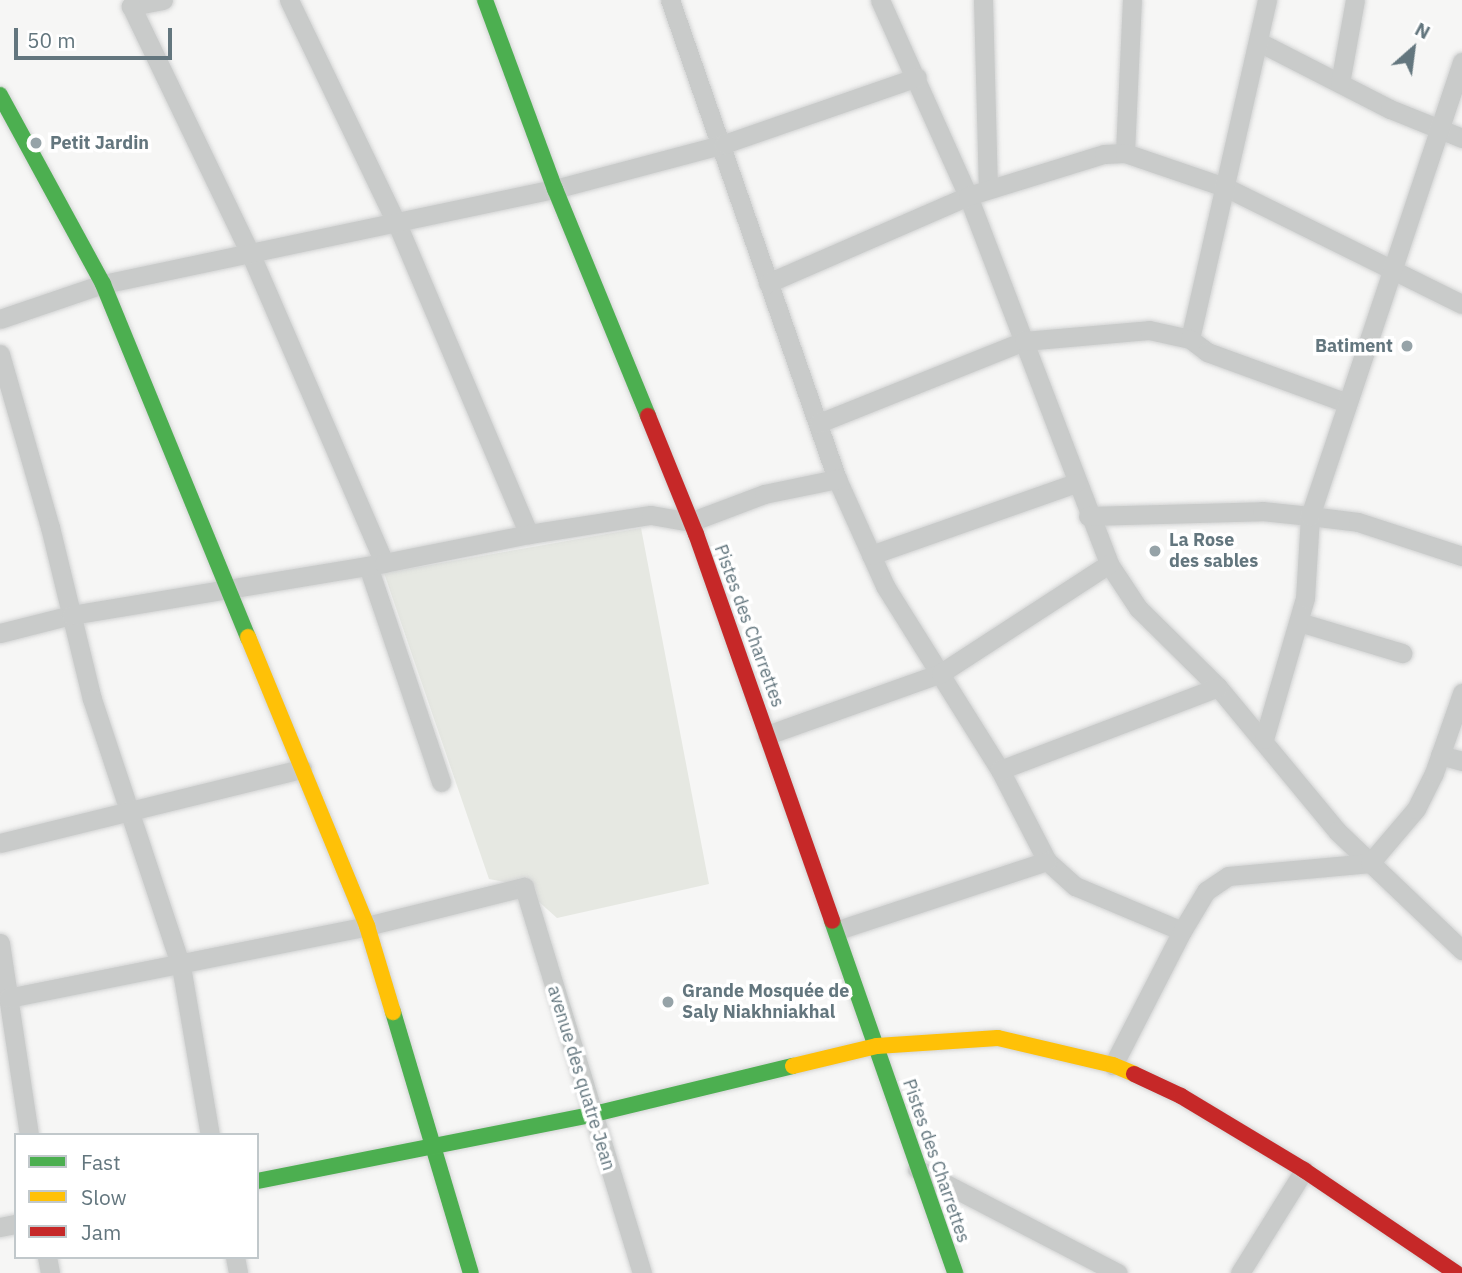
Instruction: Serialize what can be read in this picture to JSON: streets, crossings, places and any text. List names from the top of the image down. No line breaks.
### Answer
{"streets":{"street":["Pistes des Charrettes","avenue des quatre Jean"]},"places":["Petit Jardin","Batiment","La Rose des sables","Grande Mosquée de Saly Niakhniakhal"],"legend":["Fast","Slow","Jam"],"scale_bar":"50 m","north":"top right"}
